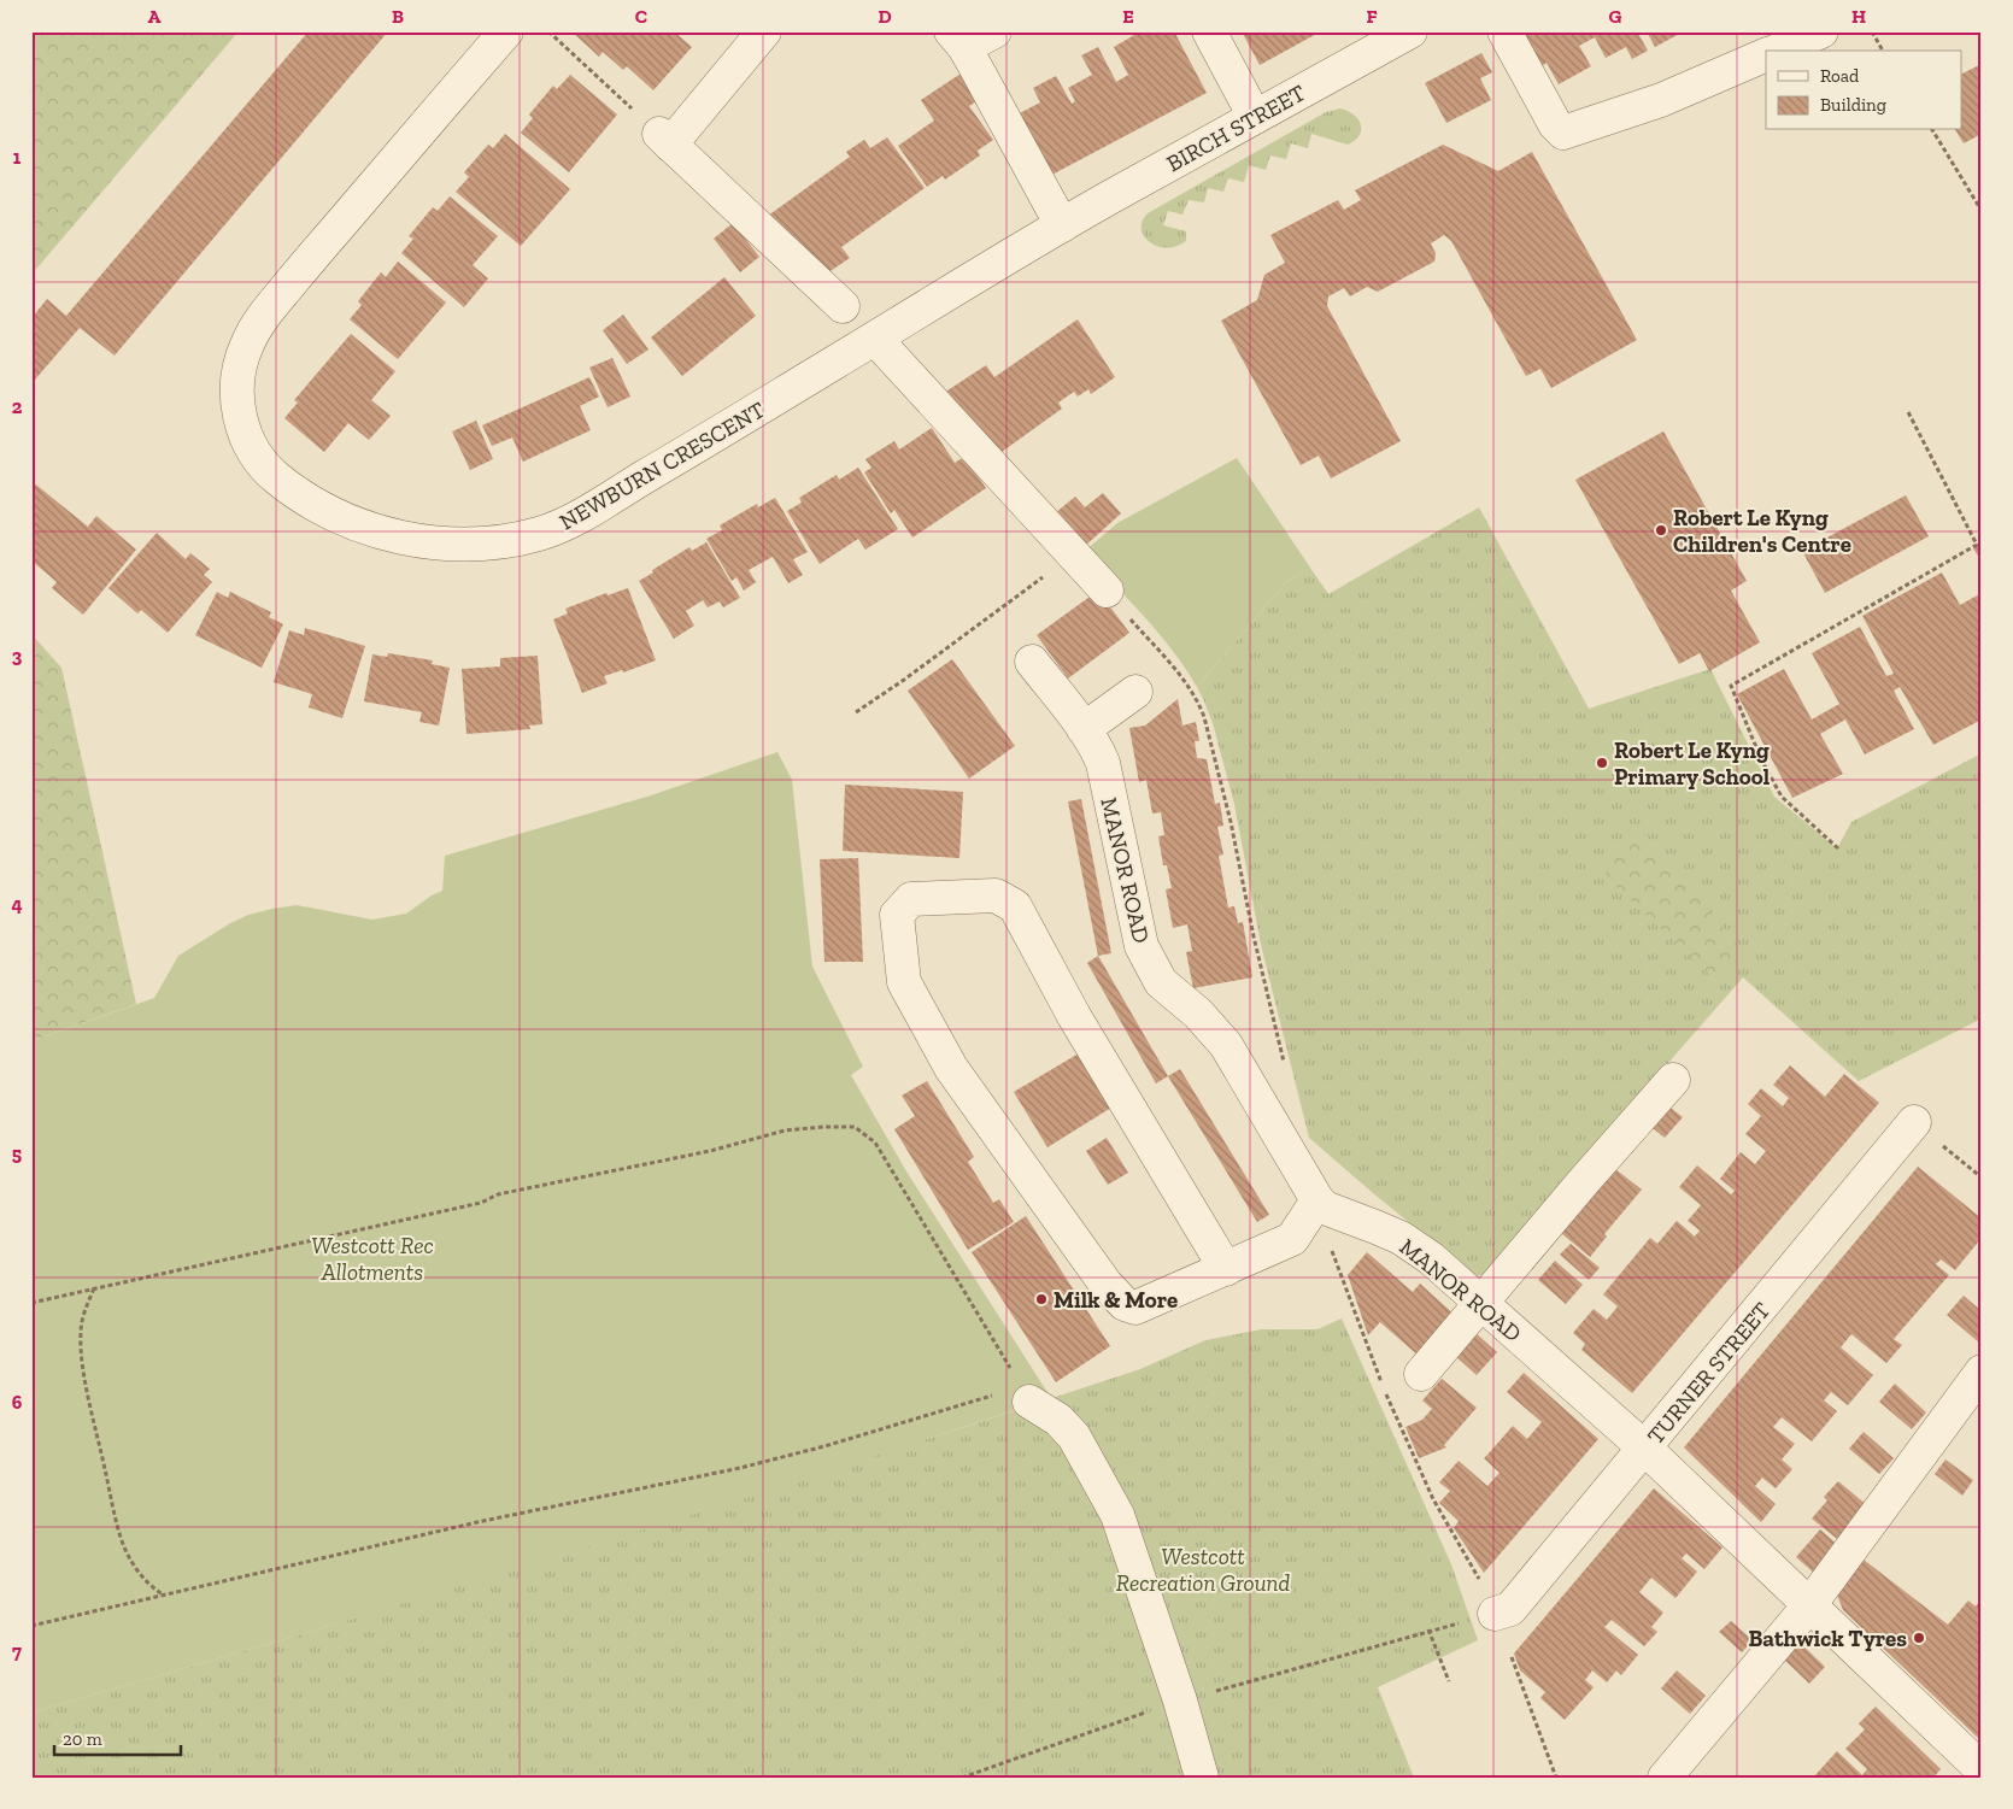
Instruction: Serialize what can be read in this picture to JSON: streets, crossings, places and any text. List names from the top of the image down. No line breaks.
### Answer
{"streets":{"street":["BIRCH STREET","NEWBURN CRESCENT","MANOR ROAD","TURNER STREET"]},"crossings":[["BIRCH STREET","NEWBURN CRESCENT"],["MANOR ROAD","TURNER STREET"]],"parks":["Westcott Rec Allotments","Westcott Recreation Ground"],"places":["Robert Le Kyng Children's Centre","Robert Le Kyng Primary School","Milk & More","Bathwick Tyres"],"legend":["Road","Building"],"scale_bar":"20 m","grid":{"columns":["A","B","C","D","E","F","G","H"],"rows":["1","2","3","4","5","6","7"]}}
